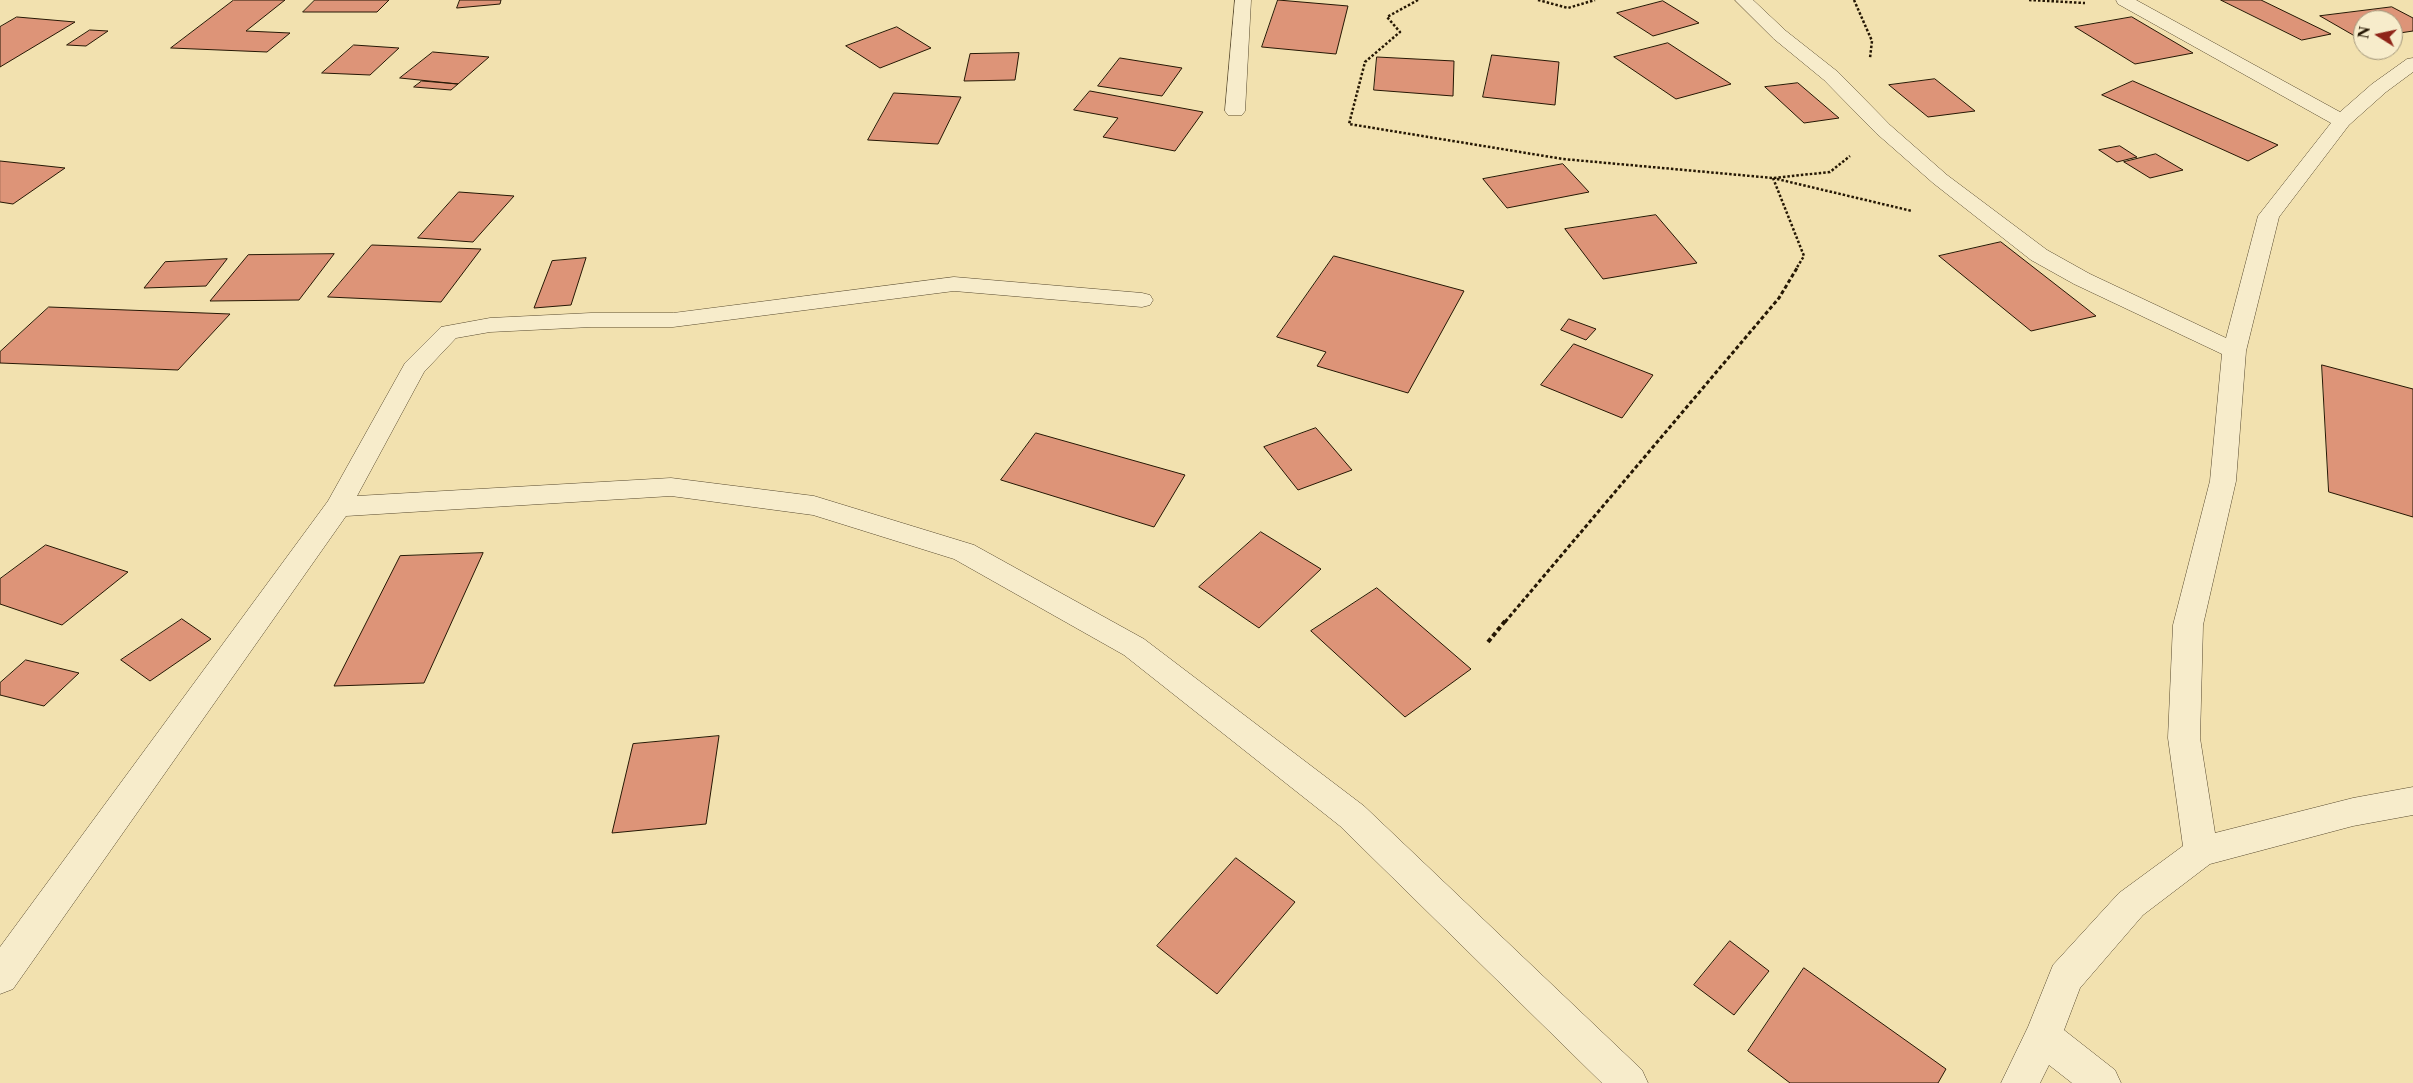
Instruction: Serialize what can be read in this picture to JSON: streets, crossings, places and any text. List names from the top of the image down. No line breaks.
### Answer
{"north":"left"}
